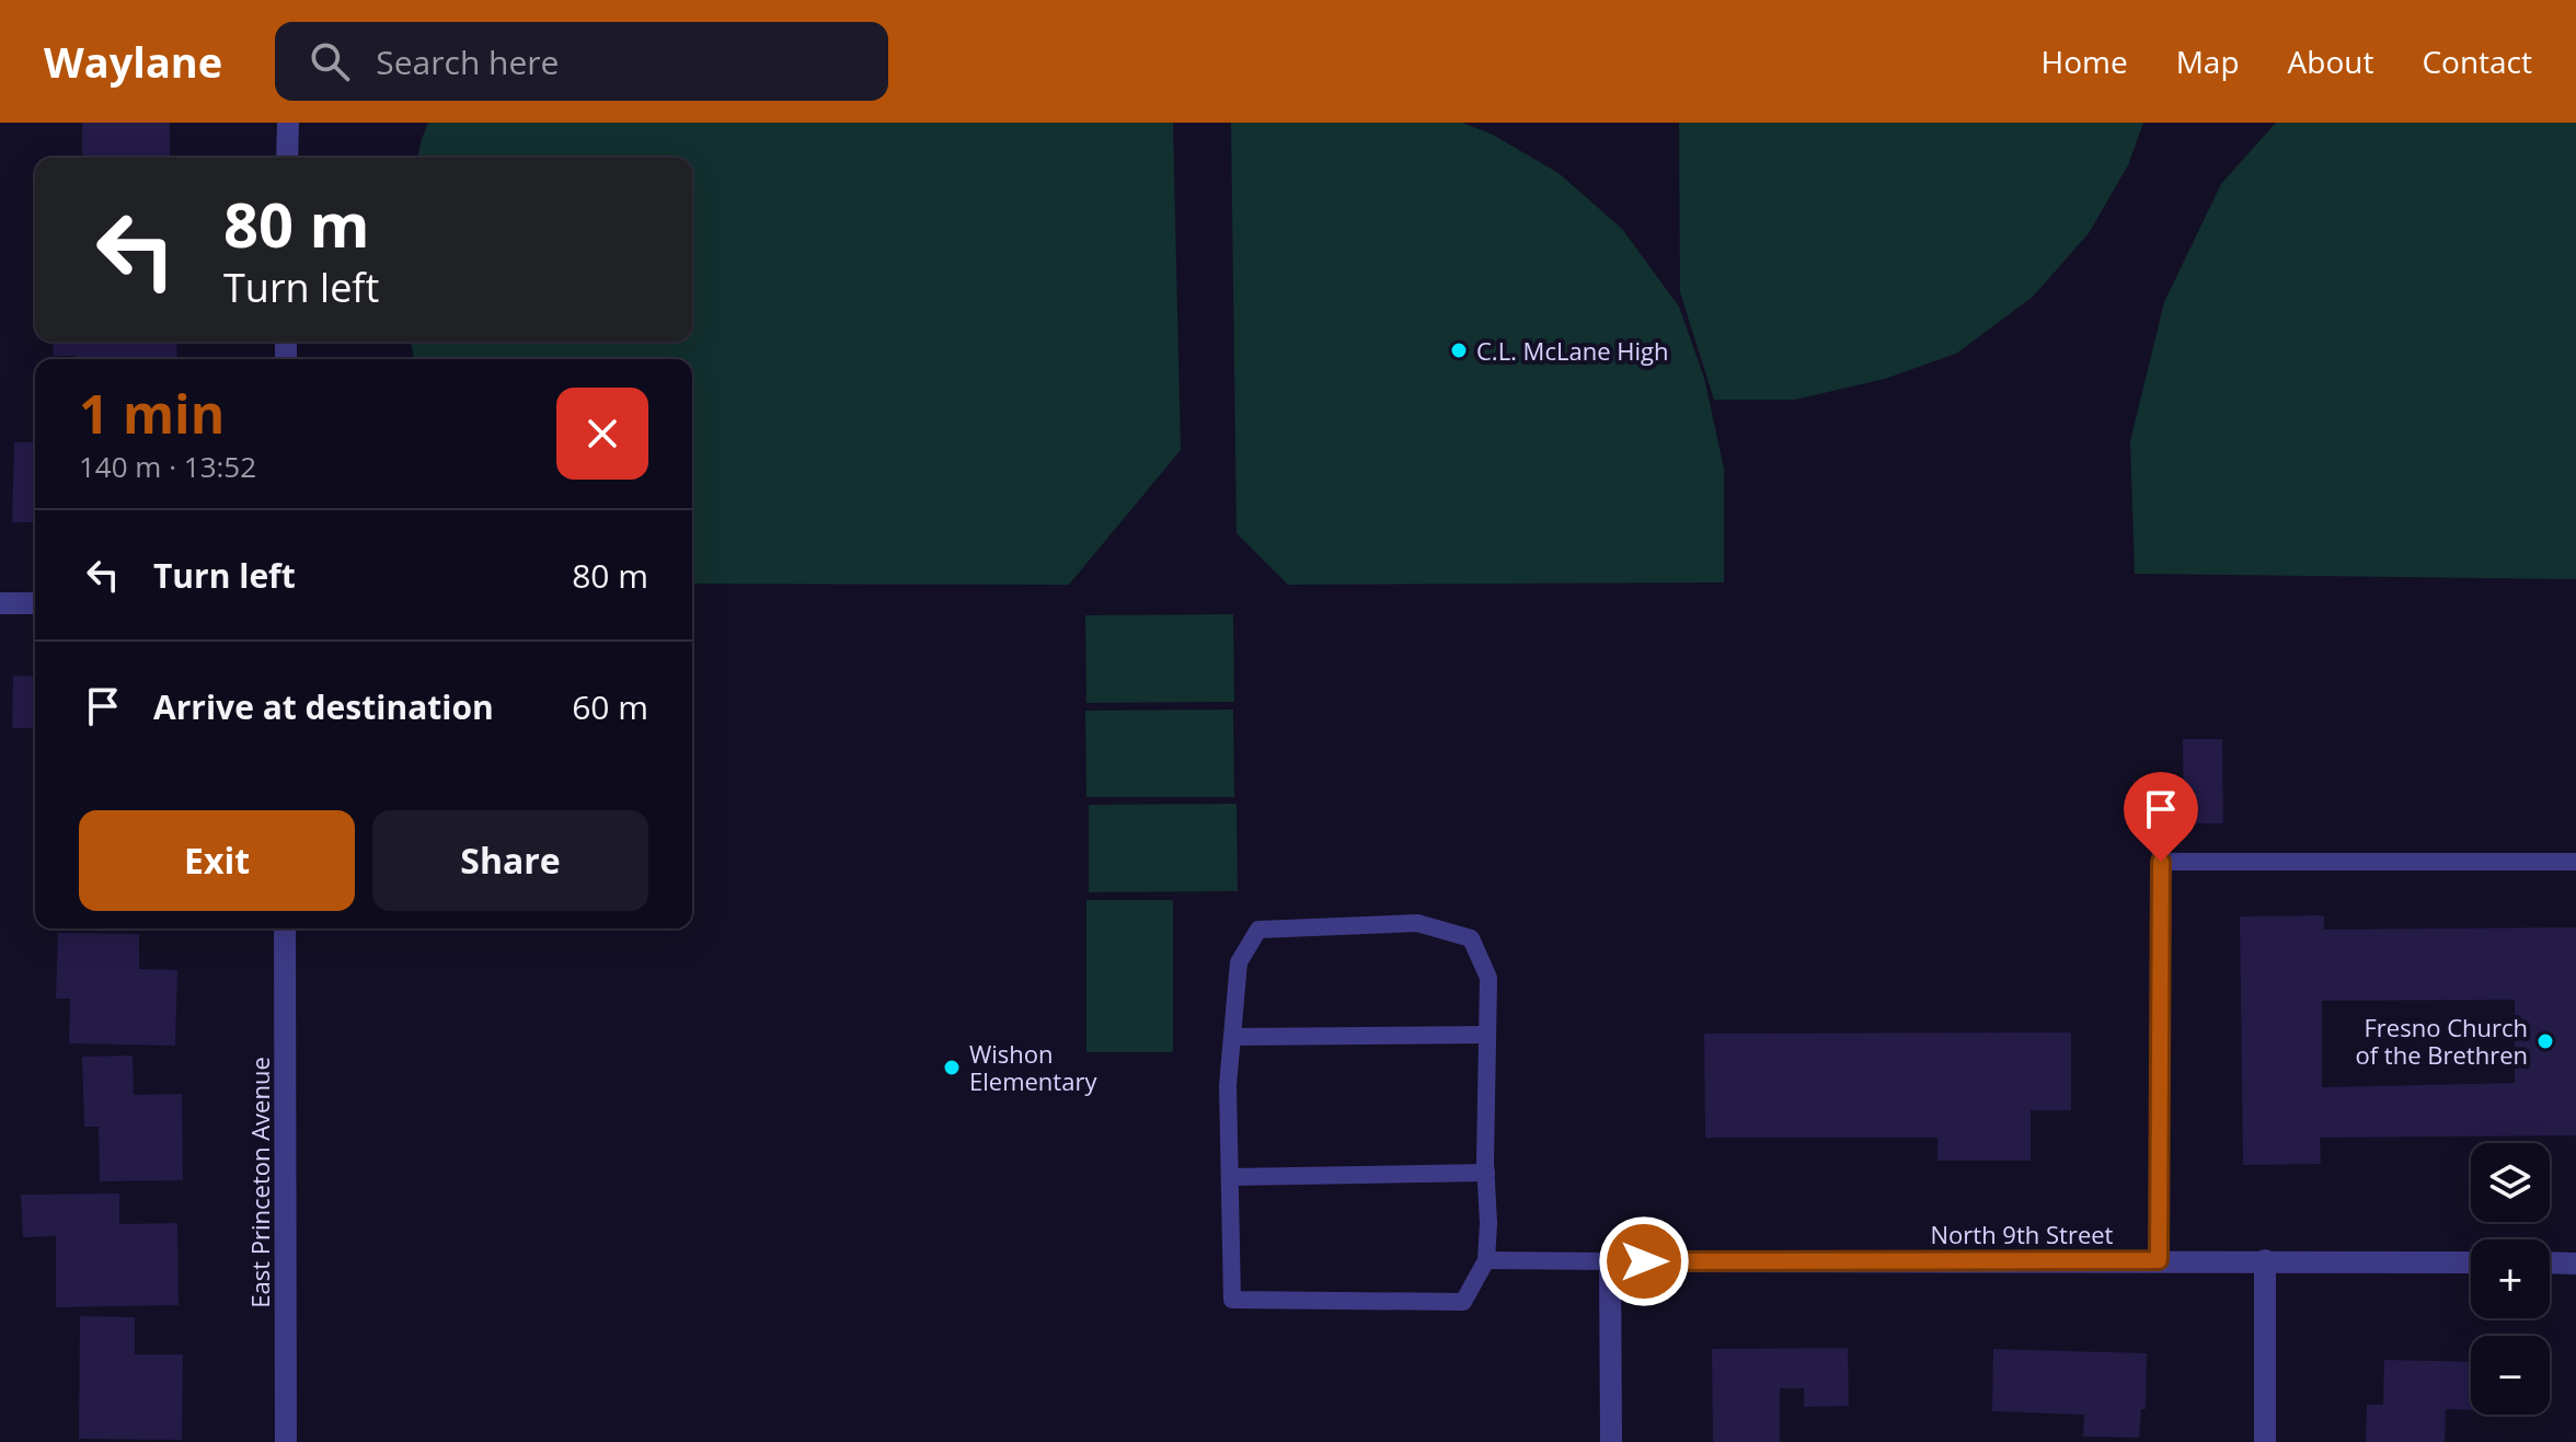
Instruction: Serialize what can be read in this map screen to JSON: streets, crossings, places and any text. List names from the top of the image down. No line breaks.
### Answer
{"streets":{"street":["East Princeton Avenue","North 9th Street"]},"places":["C.L. McLane High","Fresno Church of the Brethren","Wishon Elementary"],"page":{"header":"Waylane","search":"Search here","nav":["Home","Map","About","Contact"],"turn":["80 m","Turn left"],"heading":["1 min","140 m · 13:52"],"list":[{"name":"Turn left","value":"80 m"},{"name":"Arrive at destination","value":"60 m"}],"buttons":["Exit","Share"],"map_buttons":["+","−"]}}
